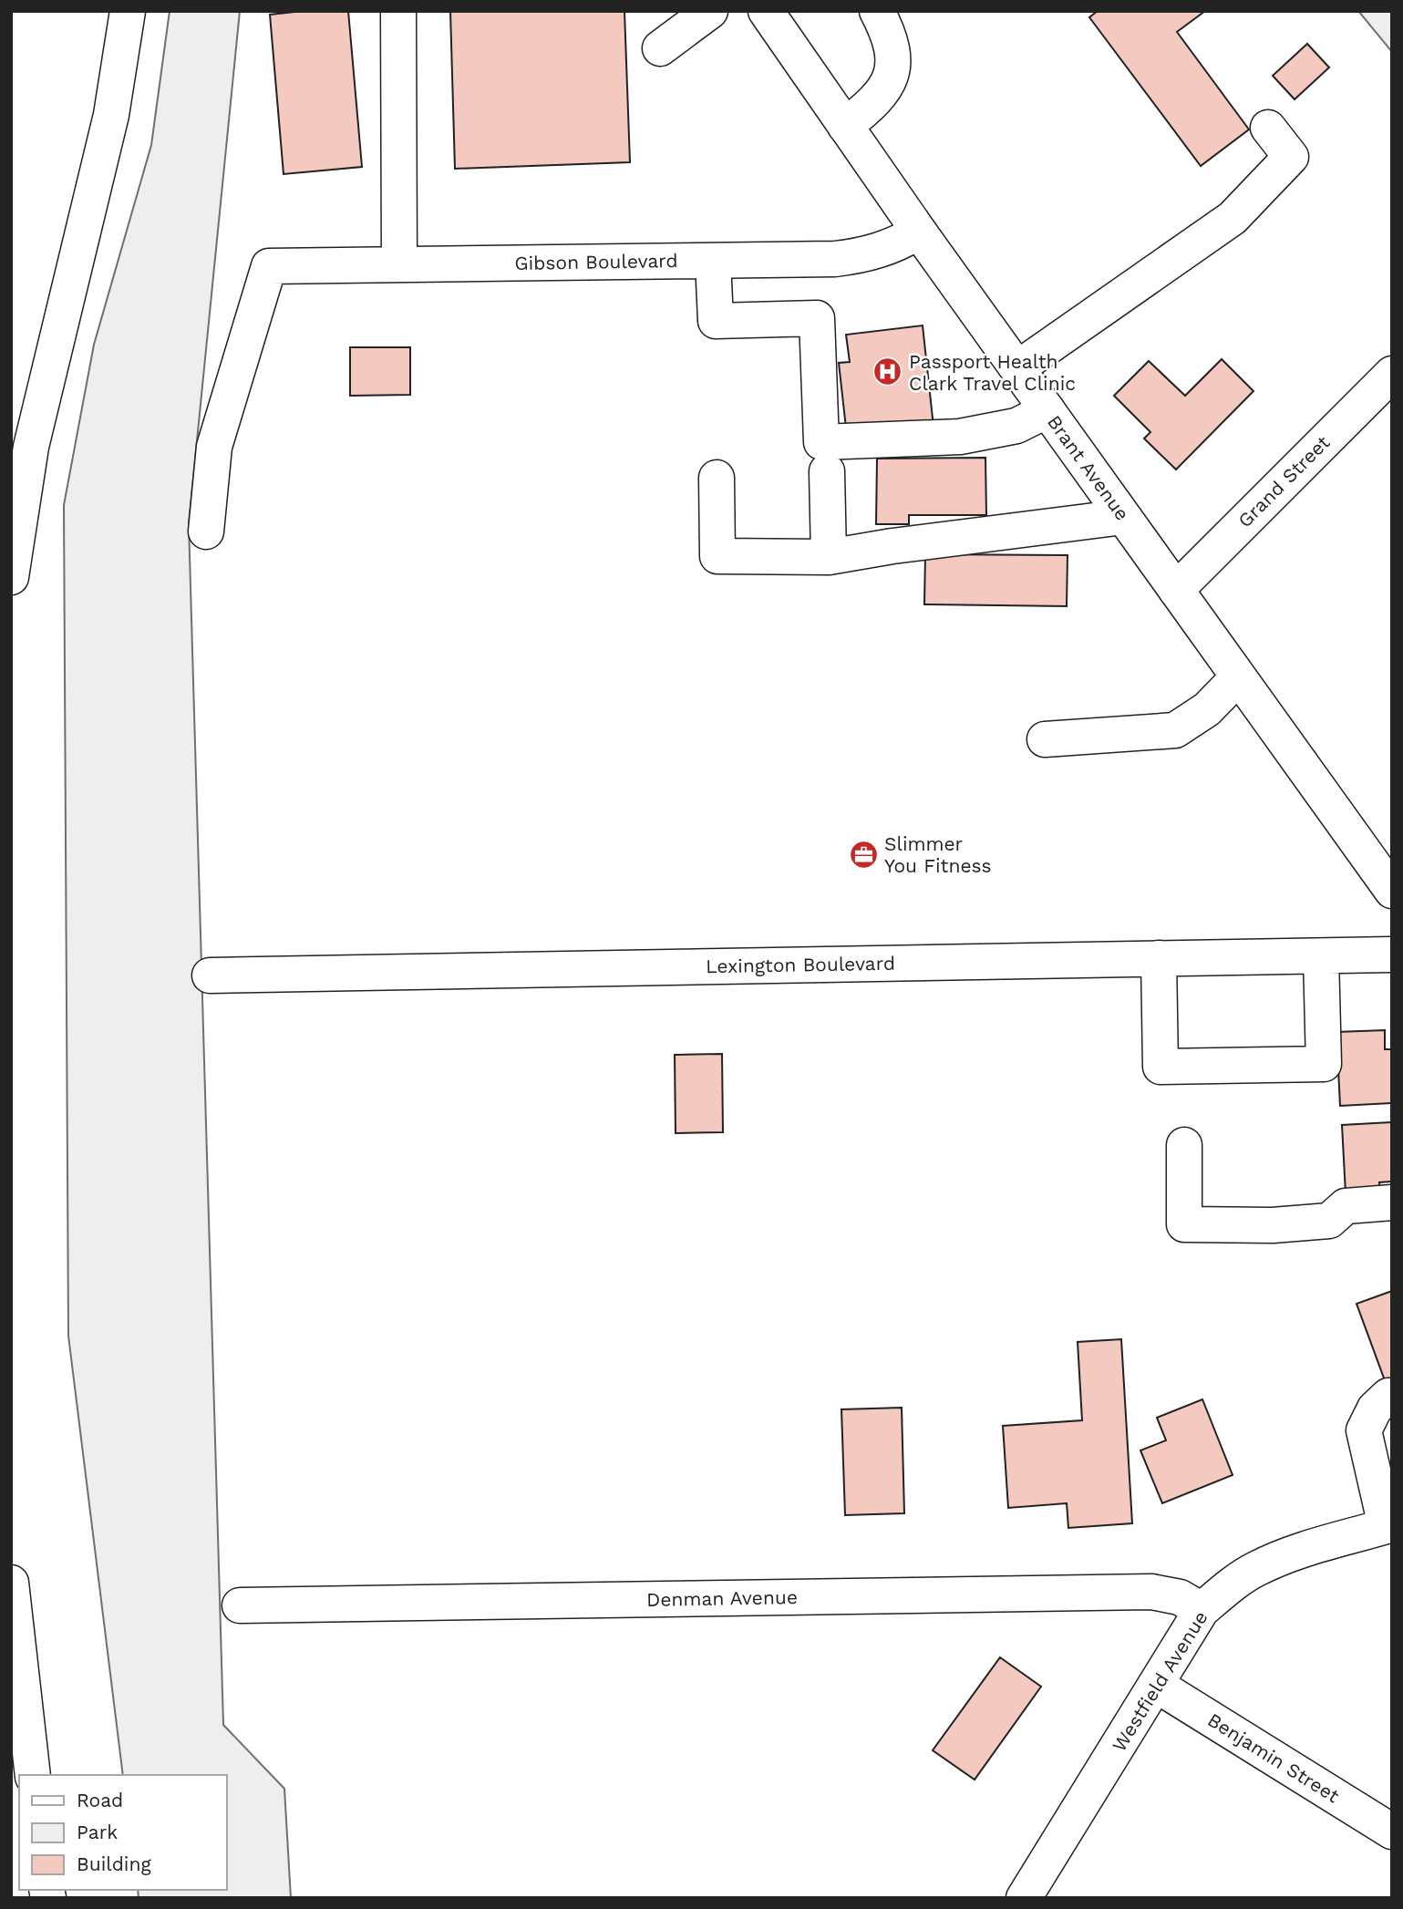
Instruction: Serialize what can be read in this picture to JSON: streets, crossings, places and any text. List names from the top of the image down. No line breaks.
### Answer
{"streets":{"main road":["Gibson Boulevard","Brant Avenue","Grand Street","Lexington Boulevard","Denman Avenue","Westfield Avenue","Benjamin Street"]},"crossings":[["Gibson Boulevard","Brant Avenue"],["Brant Avenue","Grand Street"],["Denman Avenue","Westfield Avenue"],["Westfield Avenue","Benjamin Street"]],"places":{"hospital":["Passport Health Clark Travel Clinic"],"office":["Slimmer You Fitness"]},"legend":["Road","Park","Building"]}
